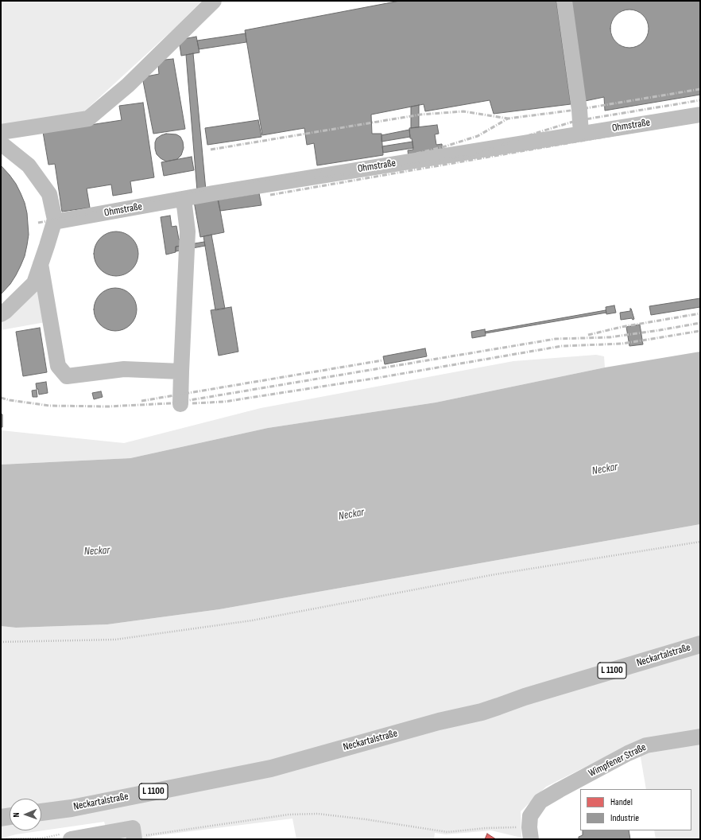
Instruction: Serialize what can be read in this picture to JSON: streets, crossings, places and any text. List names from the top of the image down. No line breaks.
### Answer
{"streets":{"main road":["Neckartalstraße","L 1100"],"street":["Ohmstraße","Wimpfener Straße"]},"water":["Neckar"],"legend":["Handel","Industrie"],"north":"left"}
